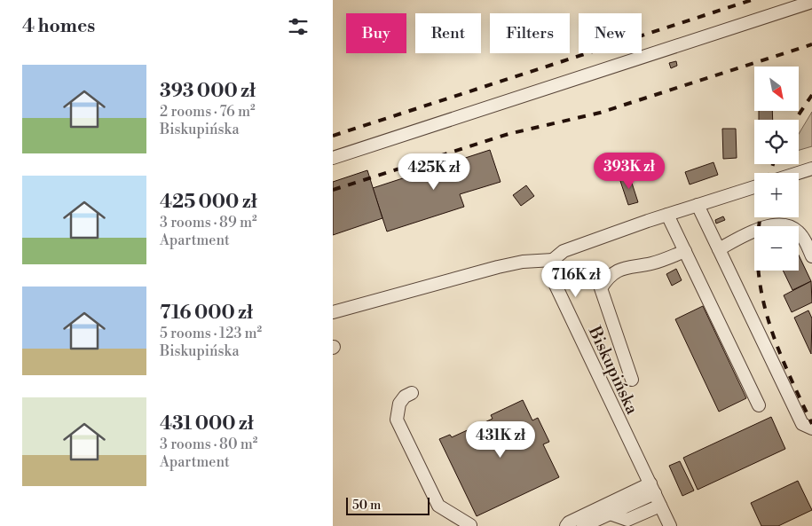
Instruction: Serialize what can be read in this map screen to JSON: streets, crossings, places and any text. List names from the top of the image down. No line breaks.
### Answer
{"streets":{"street":["Biskupińska"]},"scale_bar":"50 m","north":"bottom right","page":{"heading":"4 homes","chip":["Buy","Rent","Filters","New"],"list":[{"name":"393 000 zł","note":"2 rooms · 76 m² · Biskupińska"},{"name":"425 000 zł","note":"3 rooms · 89 m² · Apartment"},{"name":"716 000 zł","note":"5 rooms · 123 m² · Biskupińska"},{"name":"431 000 zł","note":"3 rooms · 80 m² · Apartment"}],"map_buttons":["+","−"],"price":["393K zł","425K zł","716K zł","431K zł"],"scale":"50 m"}}
